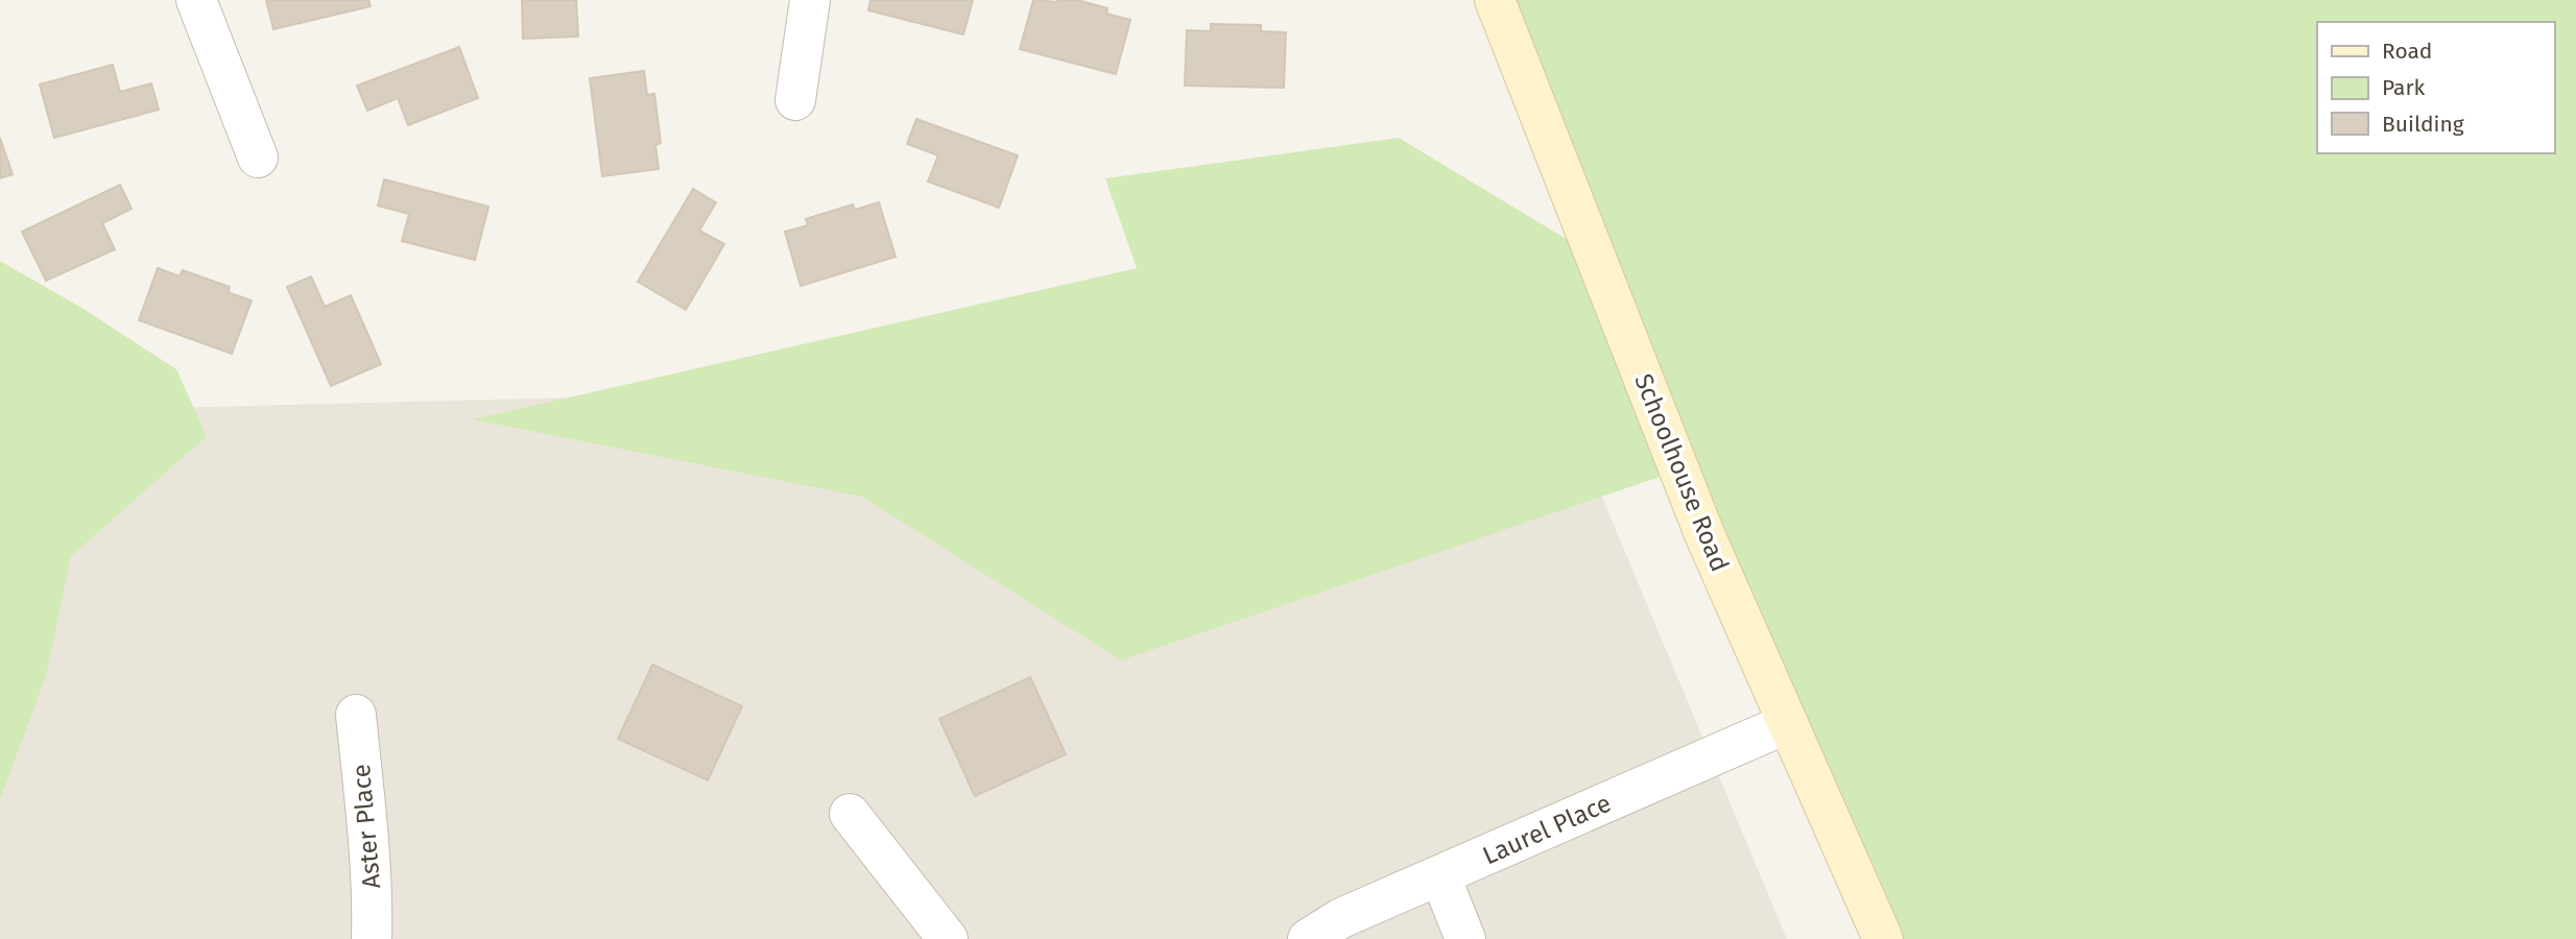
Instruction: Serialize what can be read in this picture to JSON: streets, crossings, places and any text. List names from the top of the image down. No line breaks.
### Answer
{"streets":{"street":["Schoolhouse Road","Aster Place","Laurel Place"]},"crossings":[["Schoolhouse Road","Laurel Place"]],"legend":["Road","Park","Building"]}
